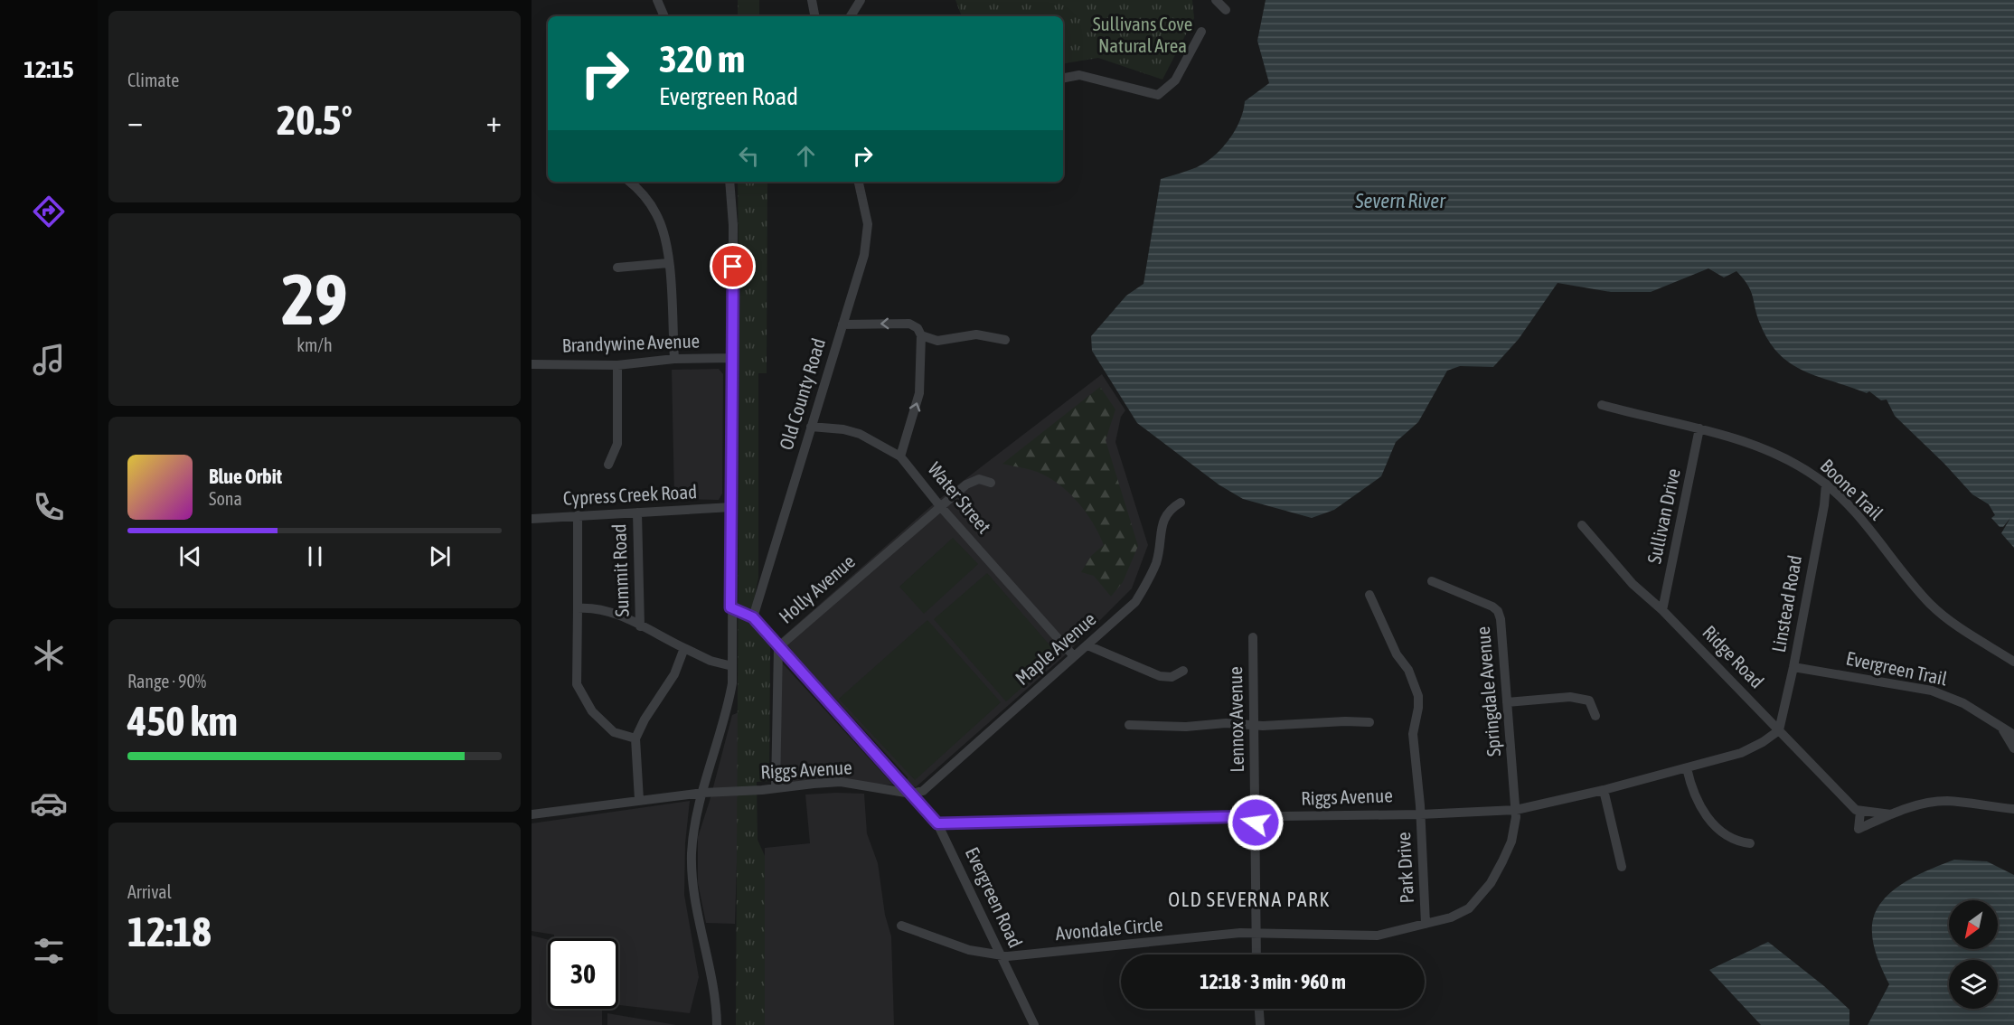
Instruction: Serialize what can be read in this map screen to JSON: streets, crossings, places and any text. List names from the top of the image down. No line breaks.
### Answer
{"streets":{"street":["Brandywine Avenue","Old County Road","Boone Trail","Cypress Creek Road","Water Street","Sullivan Drive","Summit Road","Holly Avenue","Linstead Road","Maple Avenue","Ridge Road","Evergreen Trail","Springdale Avenue","Lennox Avenue","Riggs Avenue","Park Drive","Evergreen Road","Avondale Circle"]},"crossings":[["Old County Road","Evergreen Road"],["Boone Trail","Sullivan Drive"],["Boone Trail","Linstead Road"],["Cypress Creek Road","Summit Road"],["Water Street","Holly Avenue"],["Water Street","Maple Avenue"],["Sullivan Drive","Ridge Road"],["Holly Avenue","Riggs Avenue"],["Holly Avenue","Evergreen Road"],["Linstead Road","Ridge Road"],["Linstead Road","Evergreen Trail"],["Linstead Road","Riggs Avenue"],["Maple Avenue","Riggs Avenue"],["Maple Avenue","Evergreen Road"],["Ridge Road","Riggs Avenue"],["Springdale Avenue","Riggs Avenue"],["Springdale Avenue","Avondale Circle"],["Lennox Avenue","Riggs Avenue"],["Lennox Avenue","Avondale Circle"],["Riggs Avenue","Park Drive"],["Riggs Avenue","Evergreen Road"],["Riggs Avenue","Avondale Circle"],["Park Drive","Avondale Circle"],["Evergreen Road","Avondale Circle"]],"districts":["OLD SEVERNA PARK"],"water":["Severn River"],"parks":["Sullivans Cove Natural Area"],"north":"bottom left","page":{"tabs":"12:15","tile":["Climate",["29","km/h"],["Range · 90%","450 km"],["Arrival","12:18"]],"turn":["320 m","Evergreen Road"],"heat":["−","20.5°","+"],"song":["Blue Orbit","Sona"],"limit":"30","trip":"12:18 · 3 min · 960 m"}}
